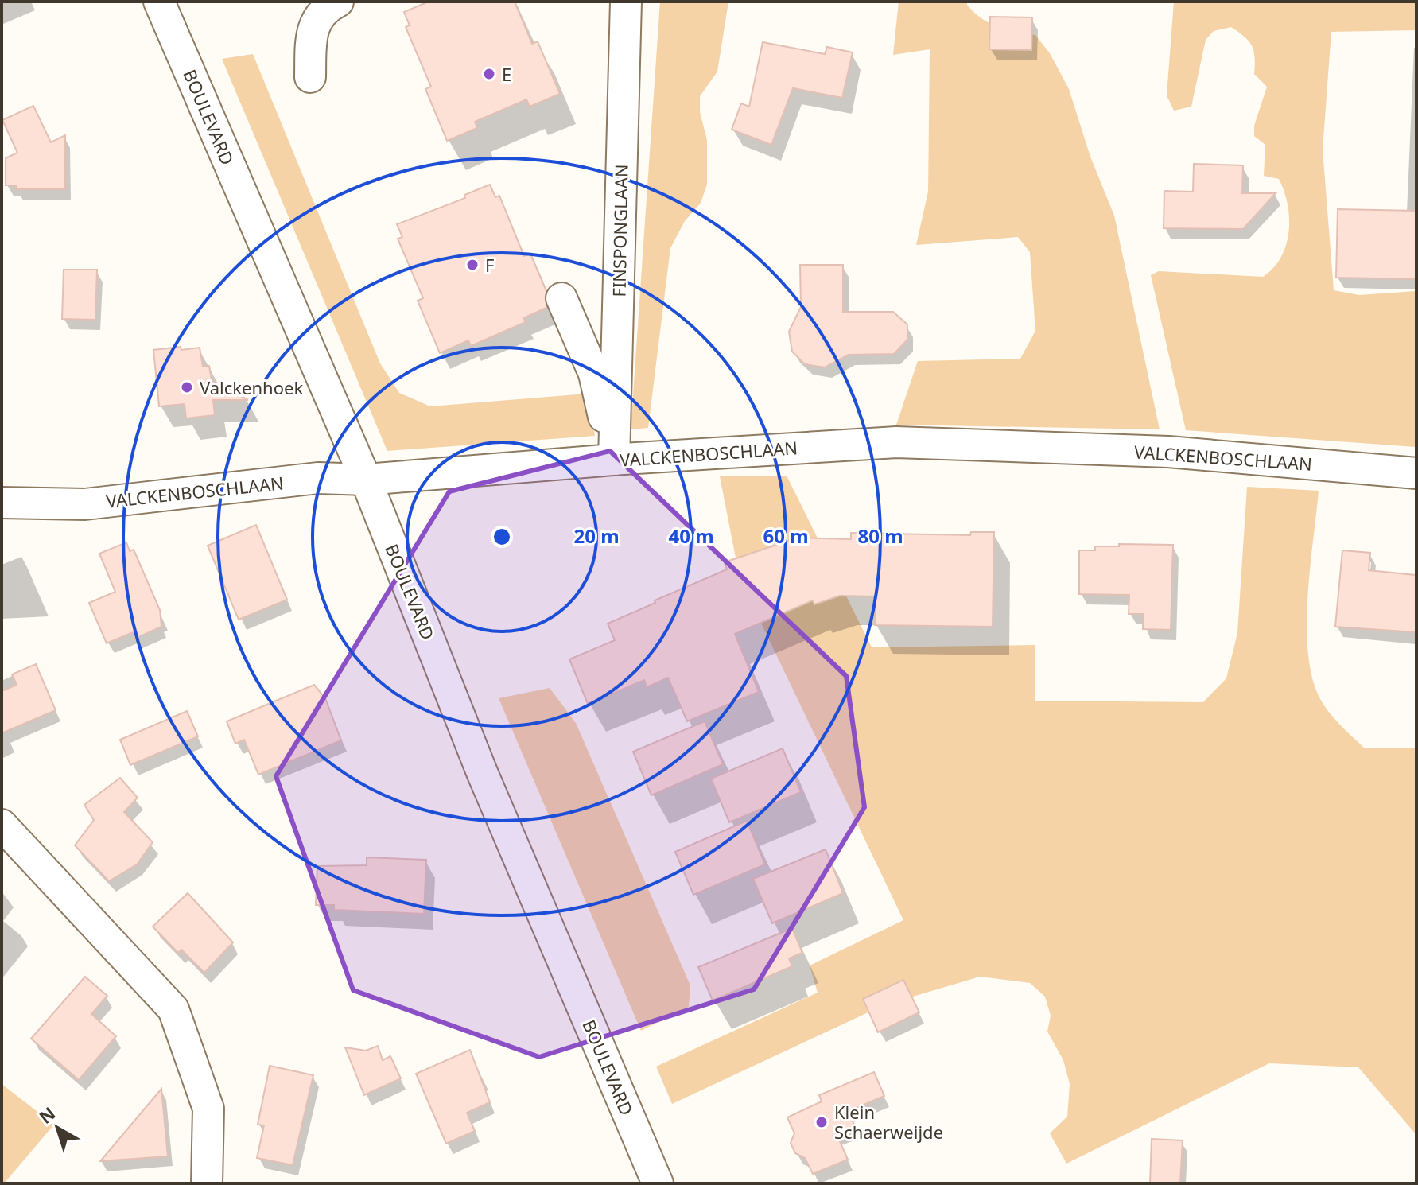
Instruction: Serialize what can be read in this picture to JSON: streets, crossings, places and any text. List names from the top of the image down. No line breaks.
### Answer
{"streets":{"street":["BOULEVARD","FINSPONGLAAN","VALCKENBOSCHLAAN"]},"crossings":[["BOULEVARD","VALCKENBOSCHLAAN"],["FINSPONGLAAN","VALCKENBOSCHLAAN"]],"places":["E","F","Valckenhoek","Klein Schaerweijde"],"north":"top left","rings":["20 m","40 m","60 m","80 m"]}
